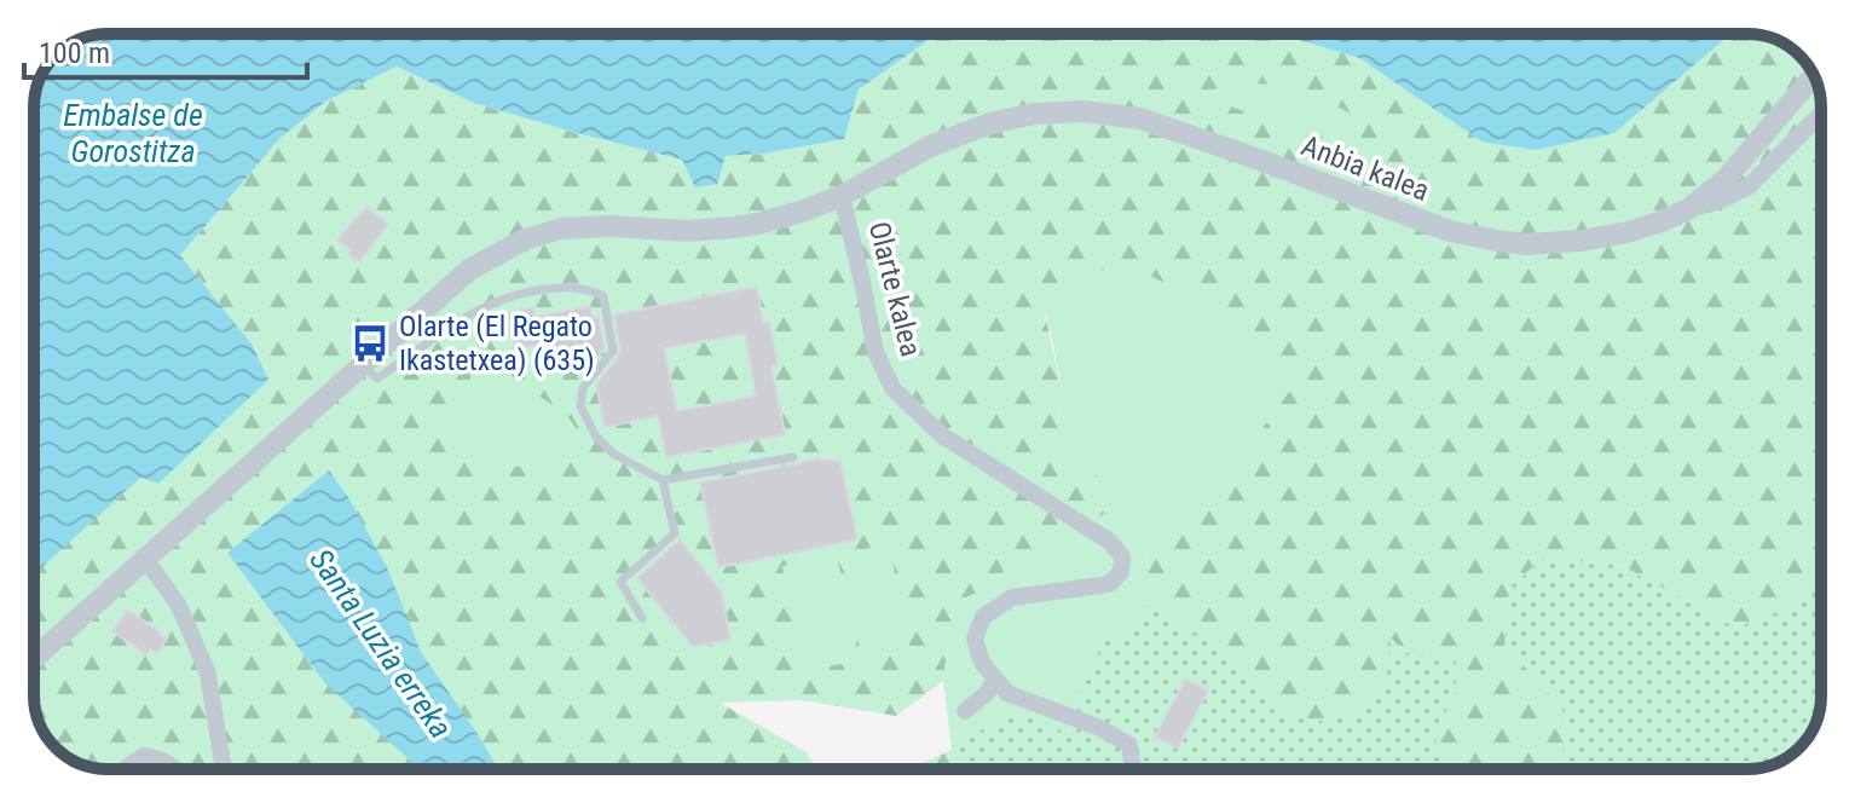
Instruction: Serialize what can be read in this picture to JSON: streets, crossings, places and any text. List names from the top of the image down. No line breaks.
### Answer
{"streets":{"street":["Anbia kalea","Olarte kalea"]},"crossings":[["Anbia kalea","Olarte kalea"]],"water":["Embalse de Gorostitza","Santa Luzia erreka"],"places":{"bus stop":["Olarte (El Regato Ikastetxea) (635)"]},"scale_bar":"100 m"}
